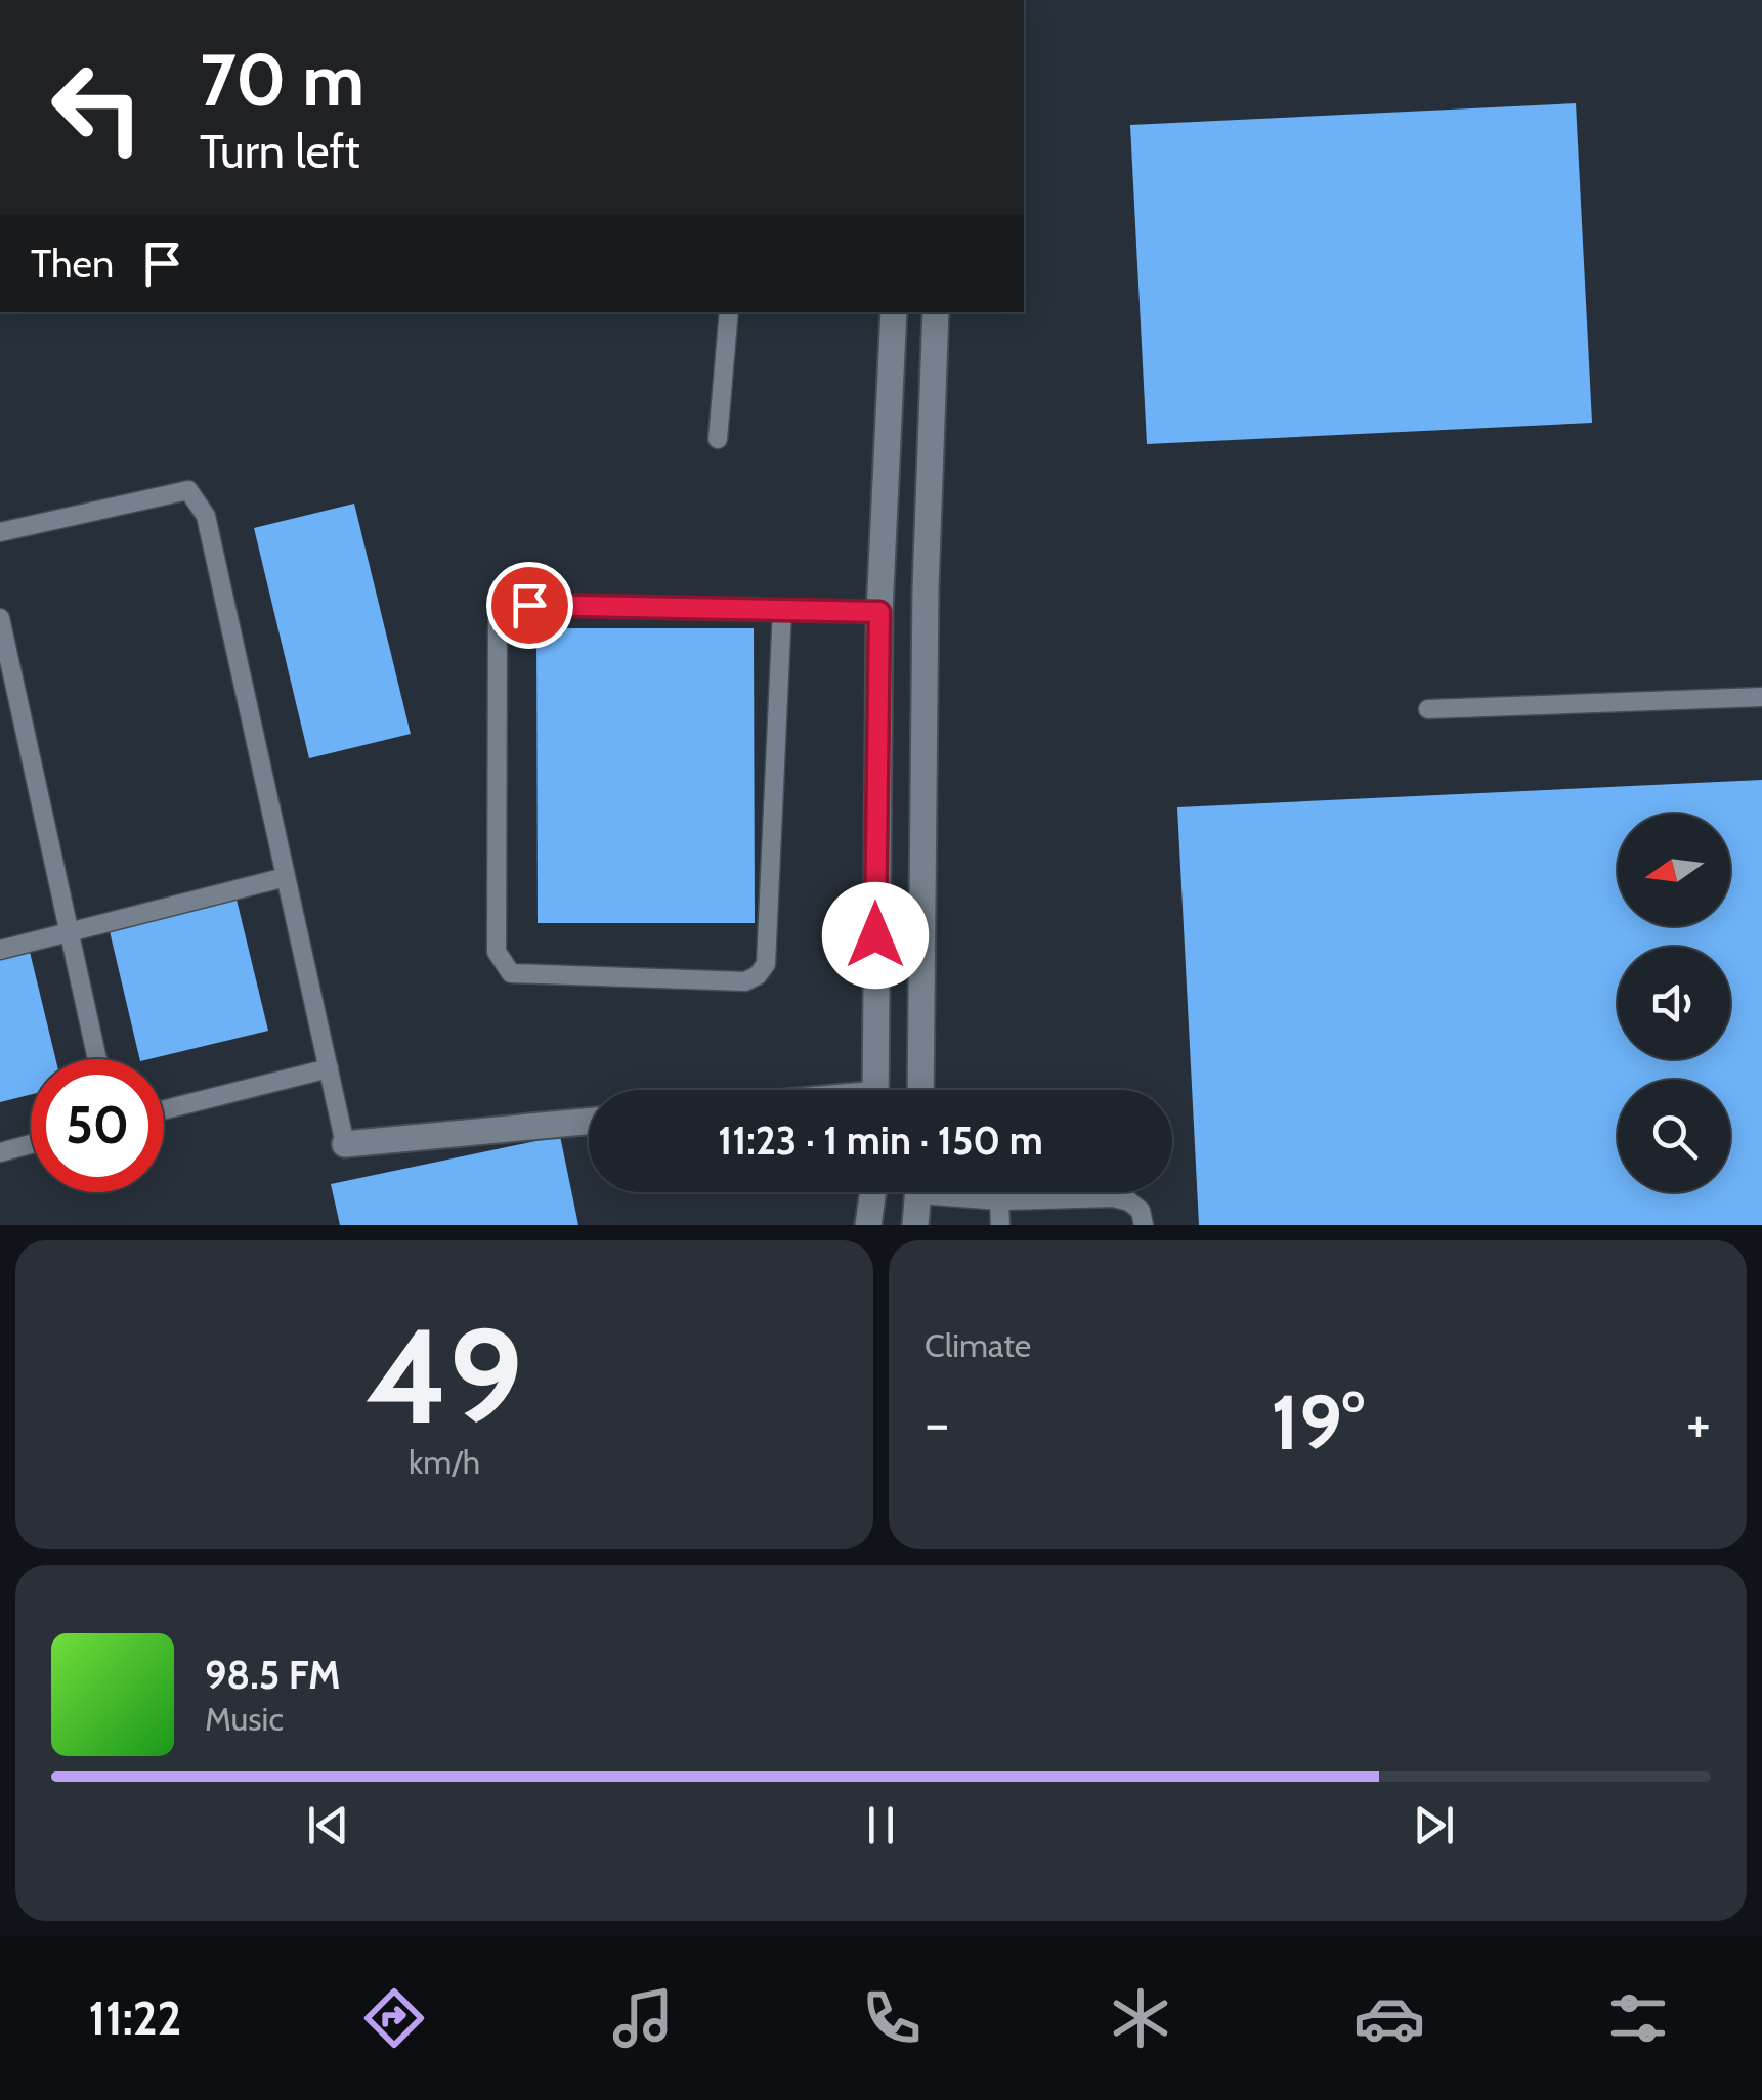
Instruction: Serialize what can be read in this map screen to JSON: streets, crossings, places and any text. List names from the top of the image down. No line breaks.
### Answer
{"north":"left","page":{"turn":["70 m","Turn left"],"then":"Then","limit":"50","trip":"11:23 · 1 min · 150 m","tile":[["49","km/h"],"Climate"],"heat":["−","19°","+"],"song":["98.5 FM","Music"],"tabs":"11:22"}}
